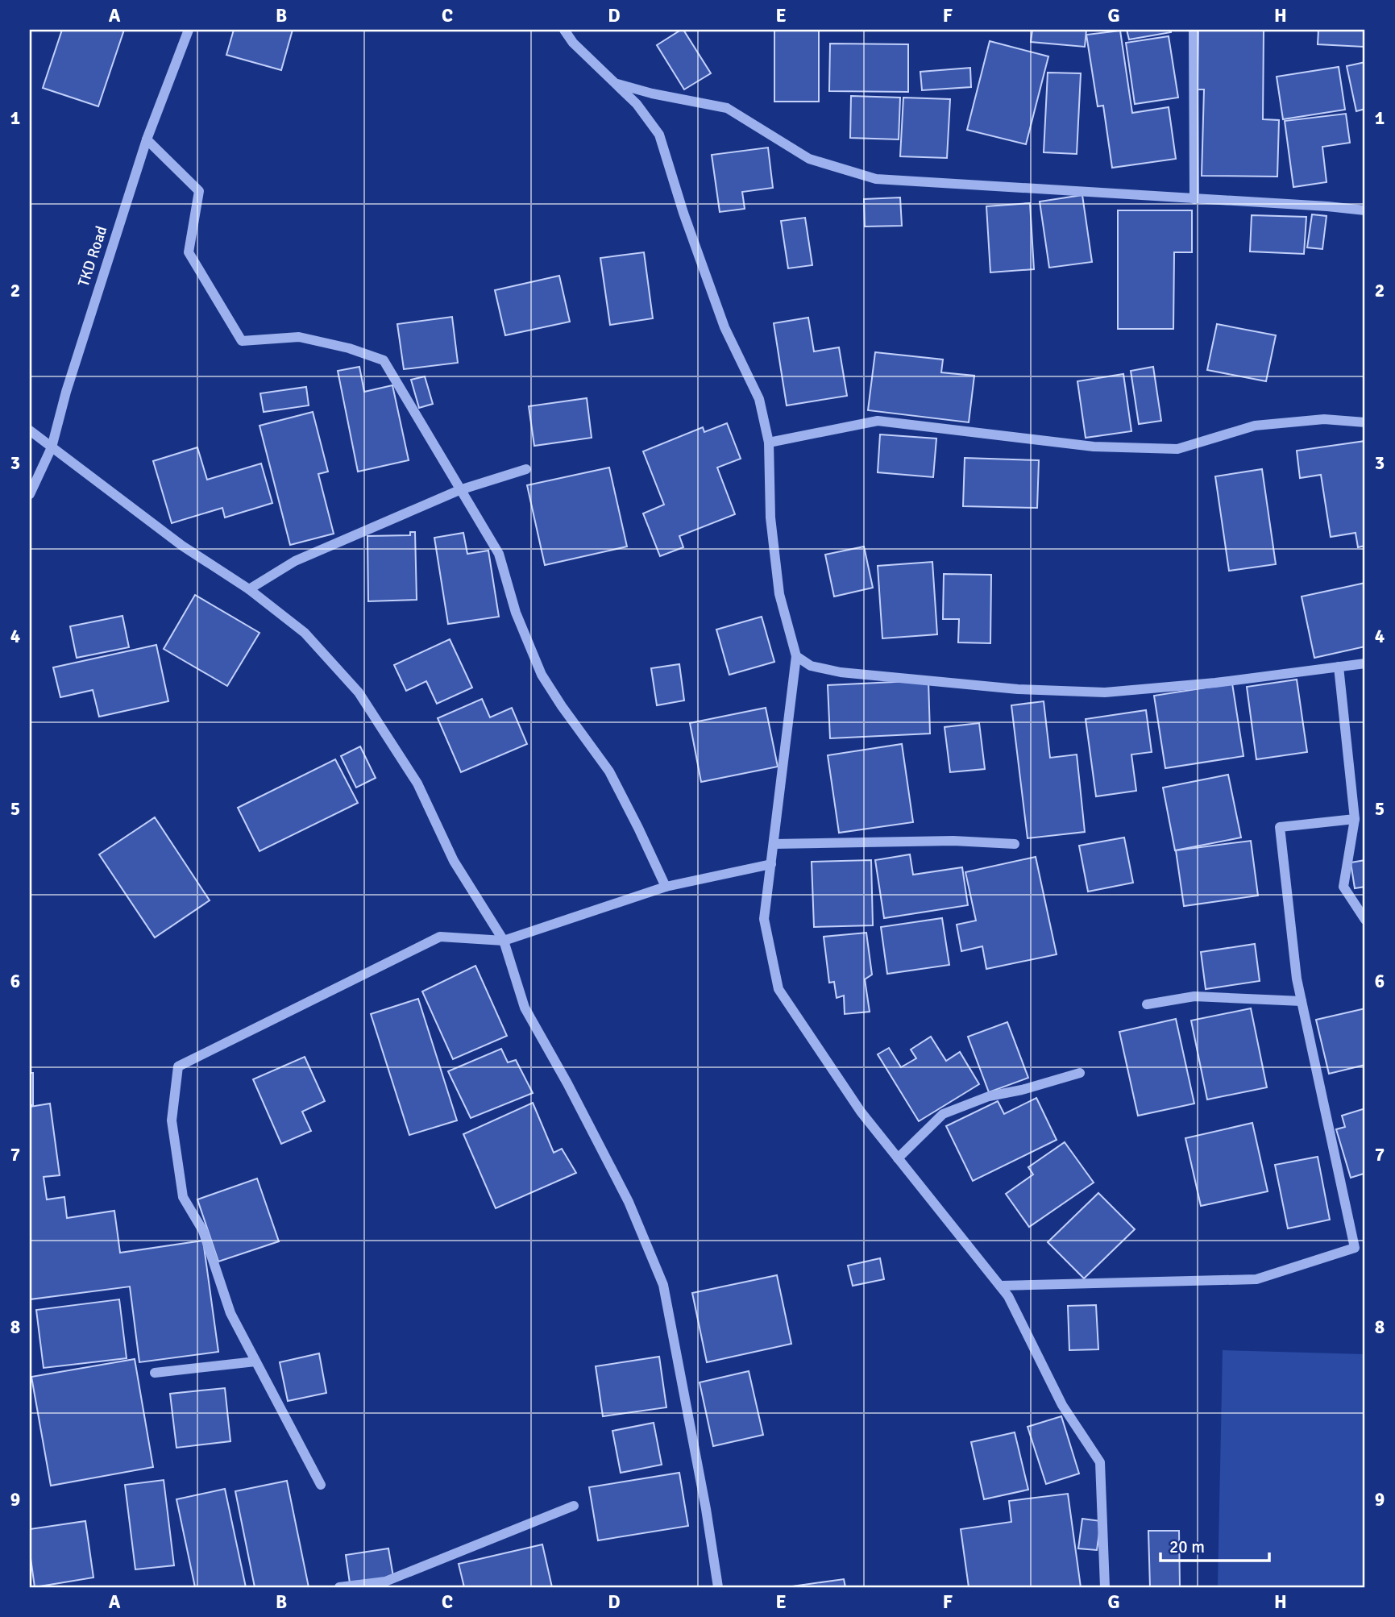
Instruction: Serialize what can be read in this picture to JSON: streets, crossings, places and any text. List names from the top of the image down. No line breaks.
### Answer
{"streets":{"street":["TKD Road"]},"scale_bar":"20 m","grid":{"columns":["A","B","C","D","E","F","G","H"],"rows":["1","2","3","4","5","6","7","8","9"]}}
